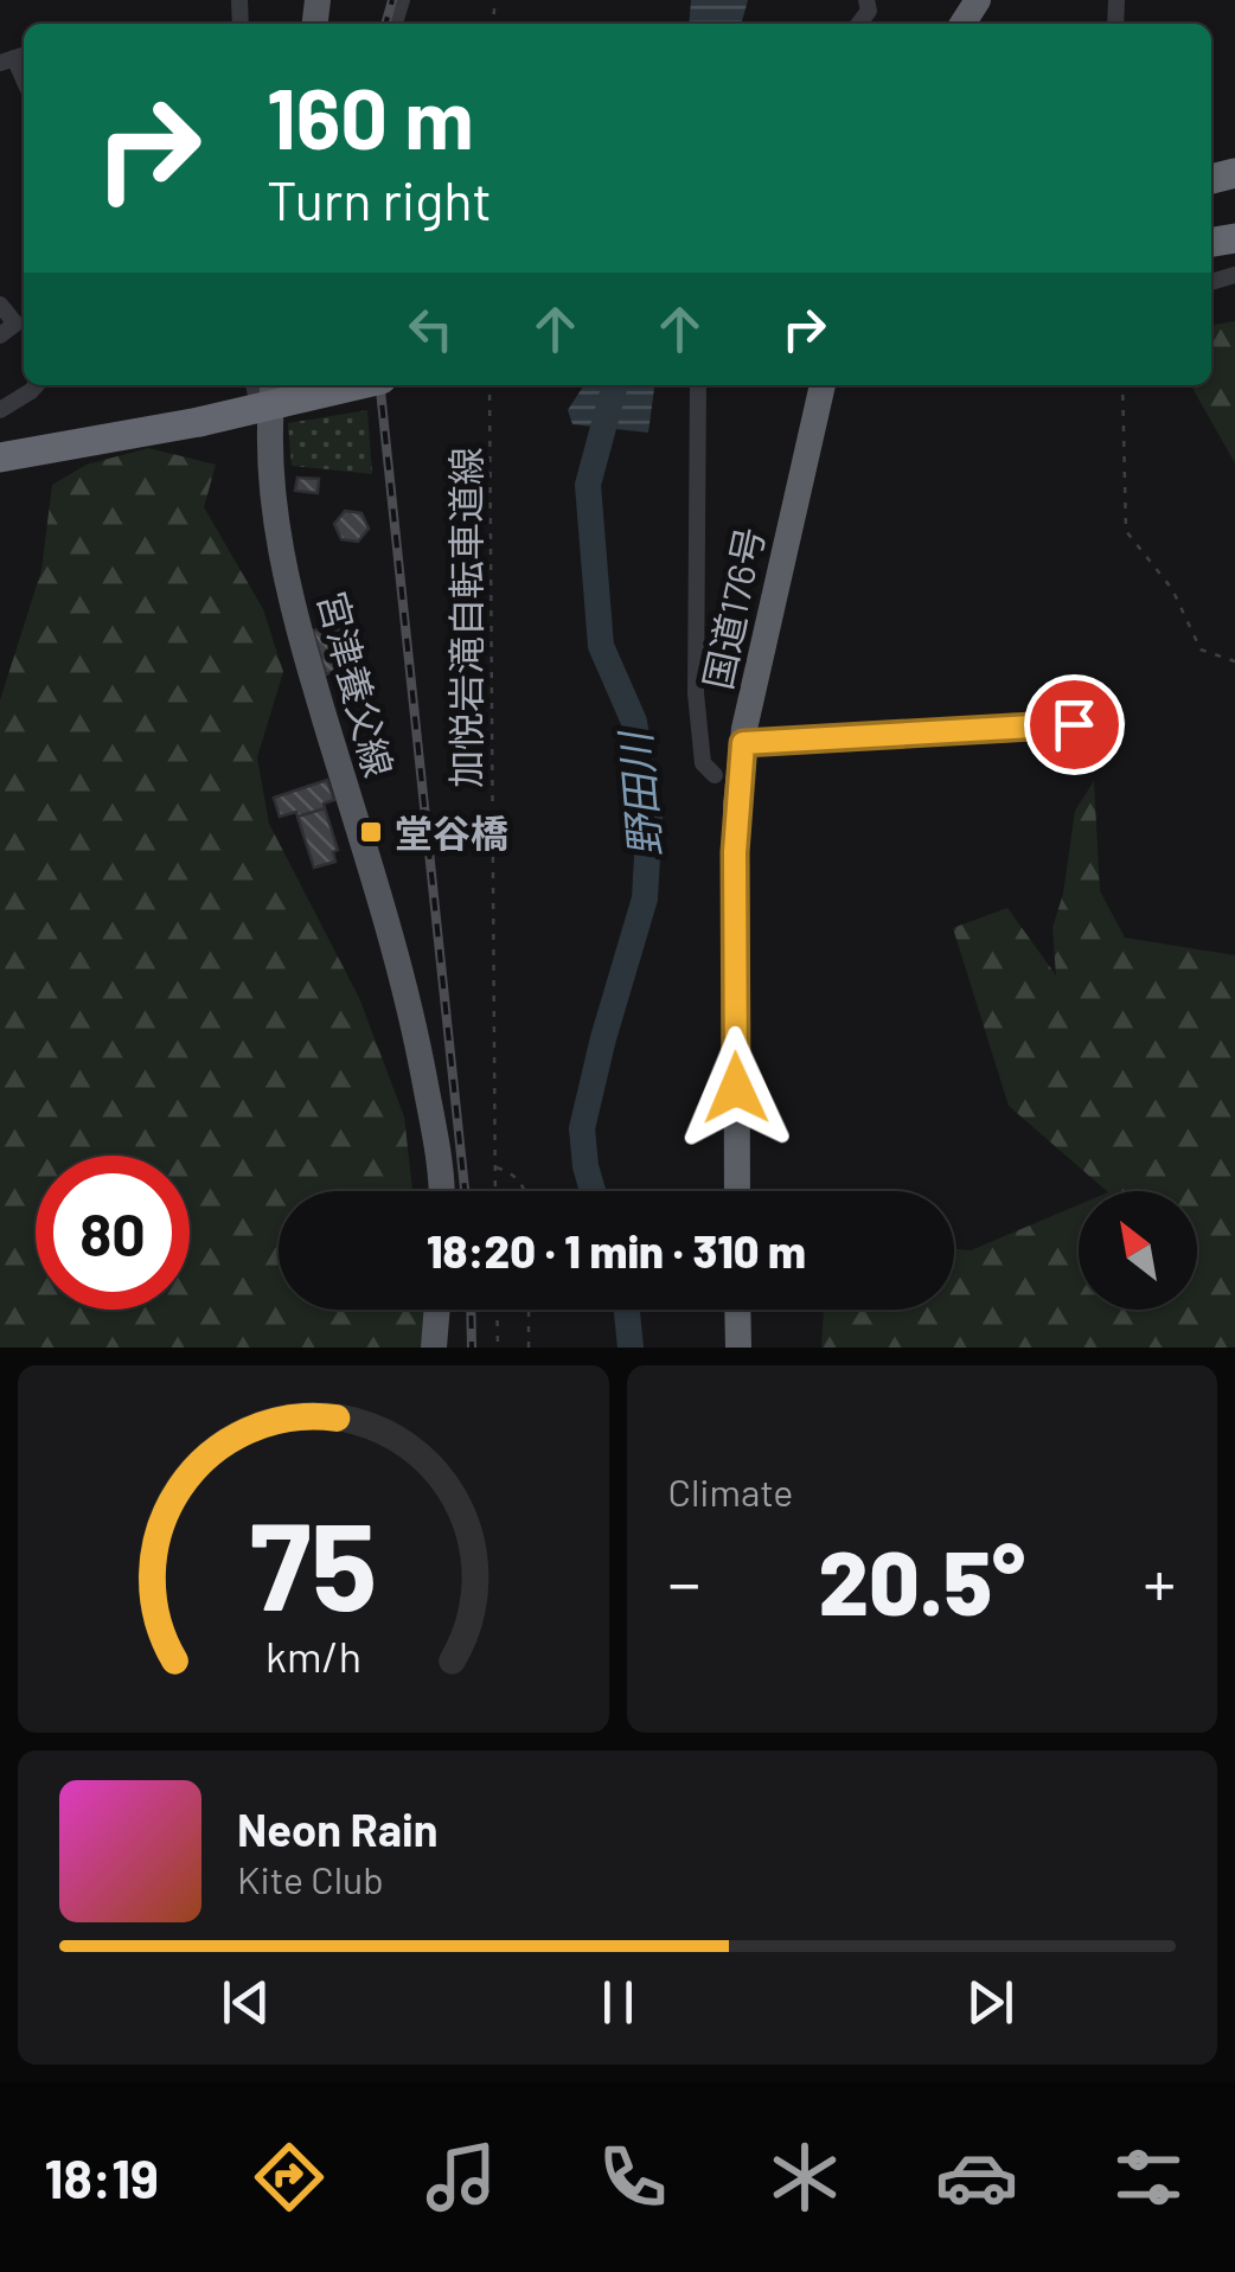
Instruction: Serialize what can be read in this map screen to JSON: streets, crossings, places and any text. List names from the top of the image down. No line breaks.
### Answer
{"streets":{"highway":["国道176号"],"main road":["宮津養父線"],"path":["加悦岩滝自転車道線"]},"water":["野田川"],"places":{"transit":["堂谷橋"]},"north":"top left","page":{"turn":["160 m","Turn right"],"limit":"80","trip":"18:20 · 1 min · 310 m","tile":"Climate","heat":["−","20.5°","+"],"song":["Neon Rain","Kite Club"],"tabs":"18:19","gauge":["75","km/h"]}}
